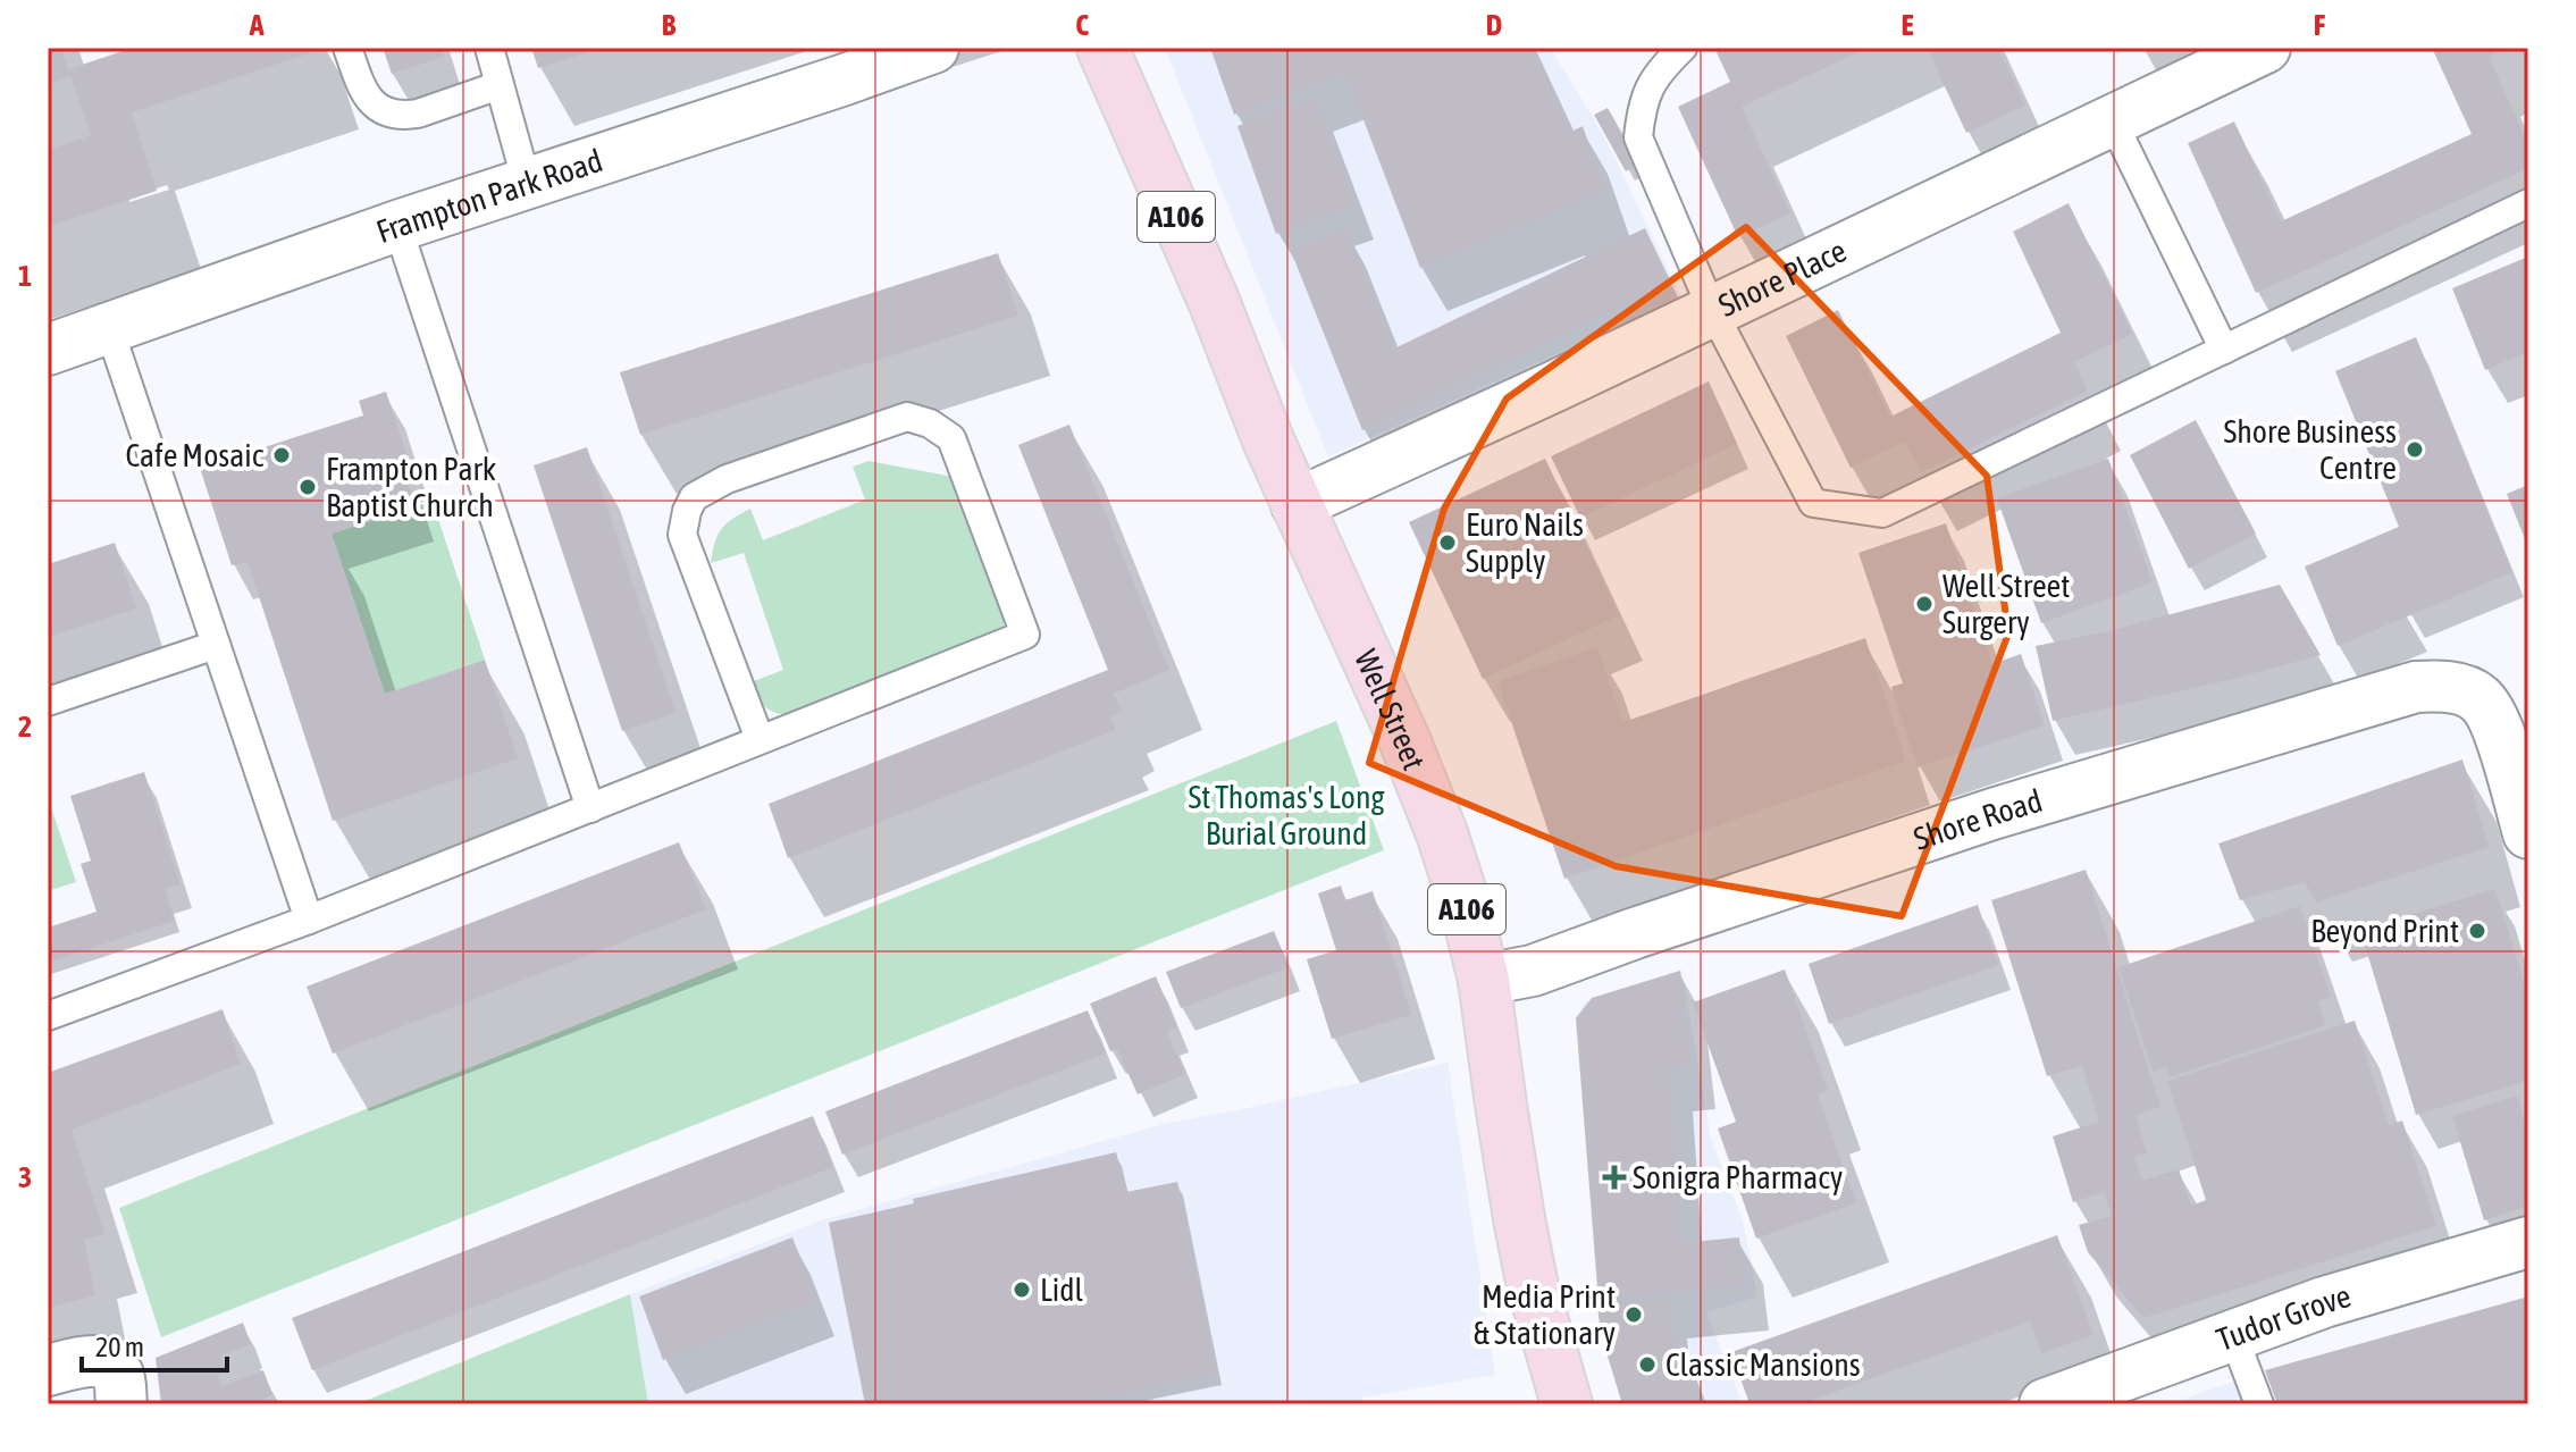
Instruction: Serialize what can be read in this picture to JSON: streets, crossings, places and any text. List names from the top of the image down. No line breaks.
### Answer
{"streets":{"main road":["A106","Well Street"],"street":["Frampton Park Road","Shore Place","Shore Road","Tudor Grove"]},"crossings":[["Shore Place","Well Street"],["Well Street","Shore Road"]],"parks":["St Thomas's Long Burial Ground"],"places":{"other":["Shore Business Centre","Cafe Mosaic","Frampton Park Baptist Church","Euro Nails Supply","Well Street Surgery","Beyond Print","Lidl","Media Print & Stationary","Classic Mansions"],"health":["Sonigra Pharmacy"]},"scale_bar":"20 m","grid":{"columns":["A","B","C","D","E","F"],"rows":["1","2","3"]}}
